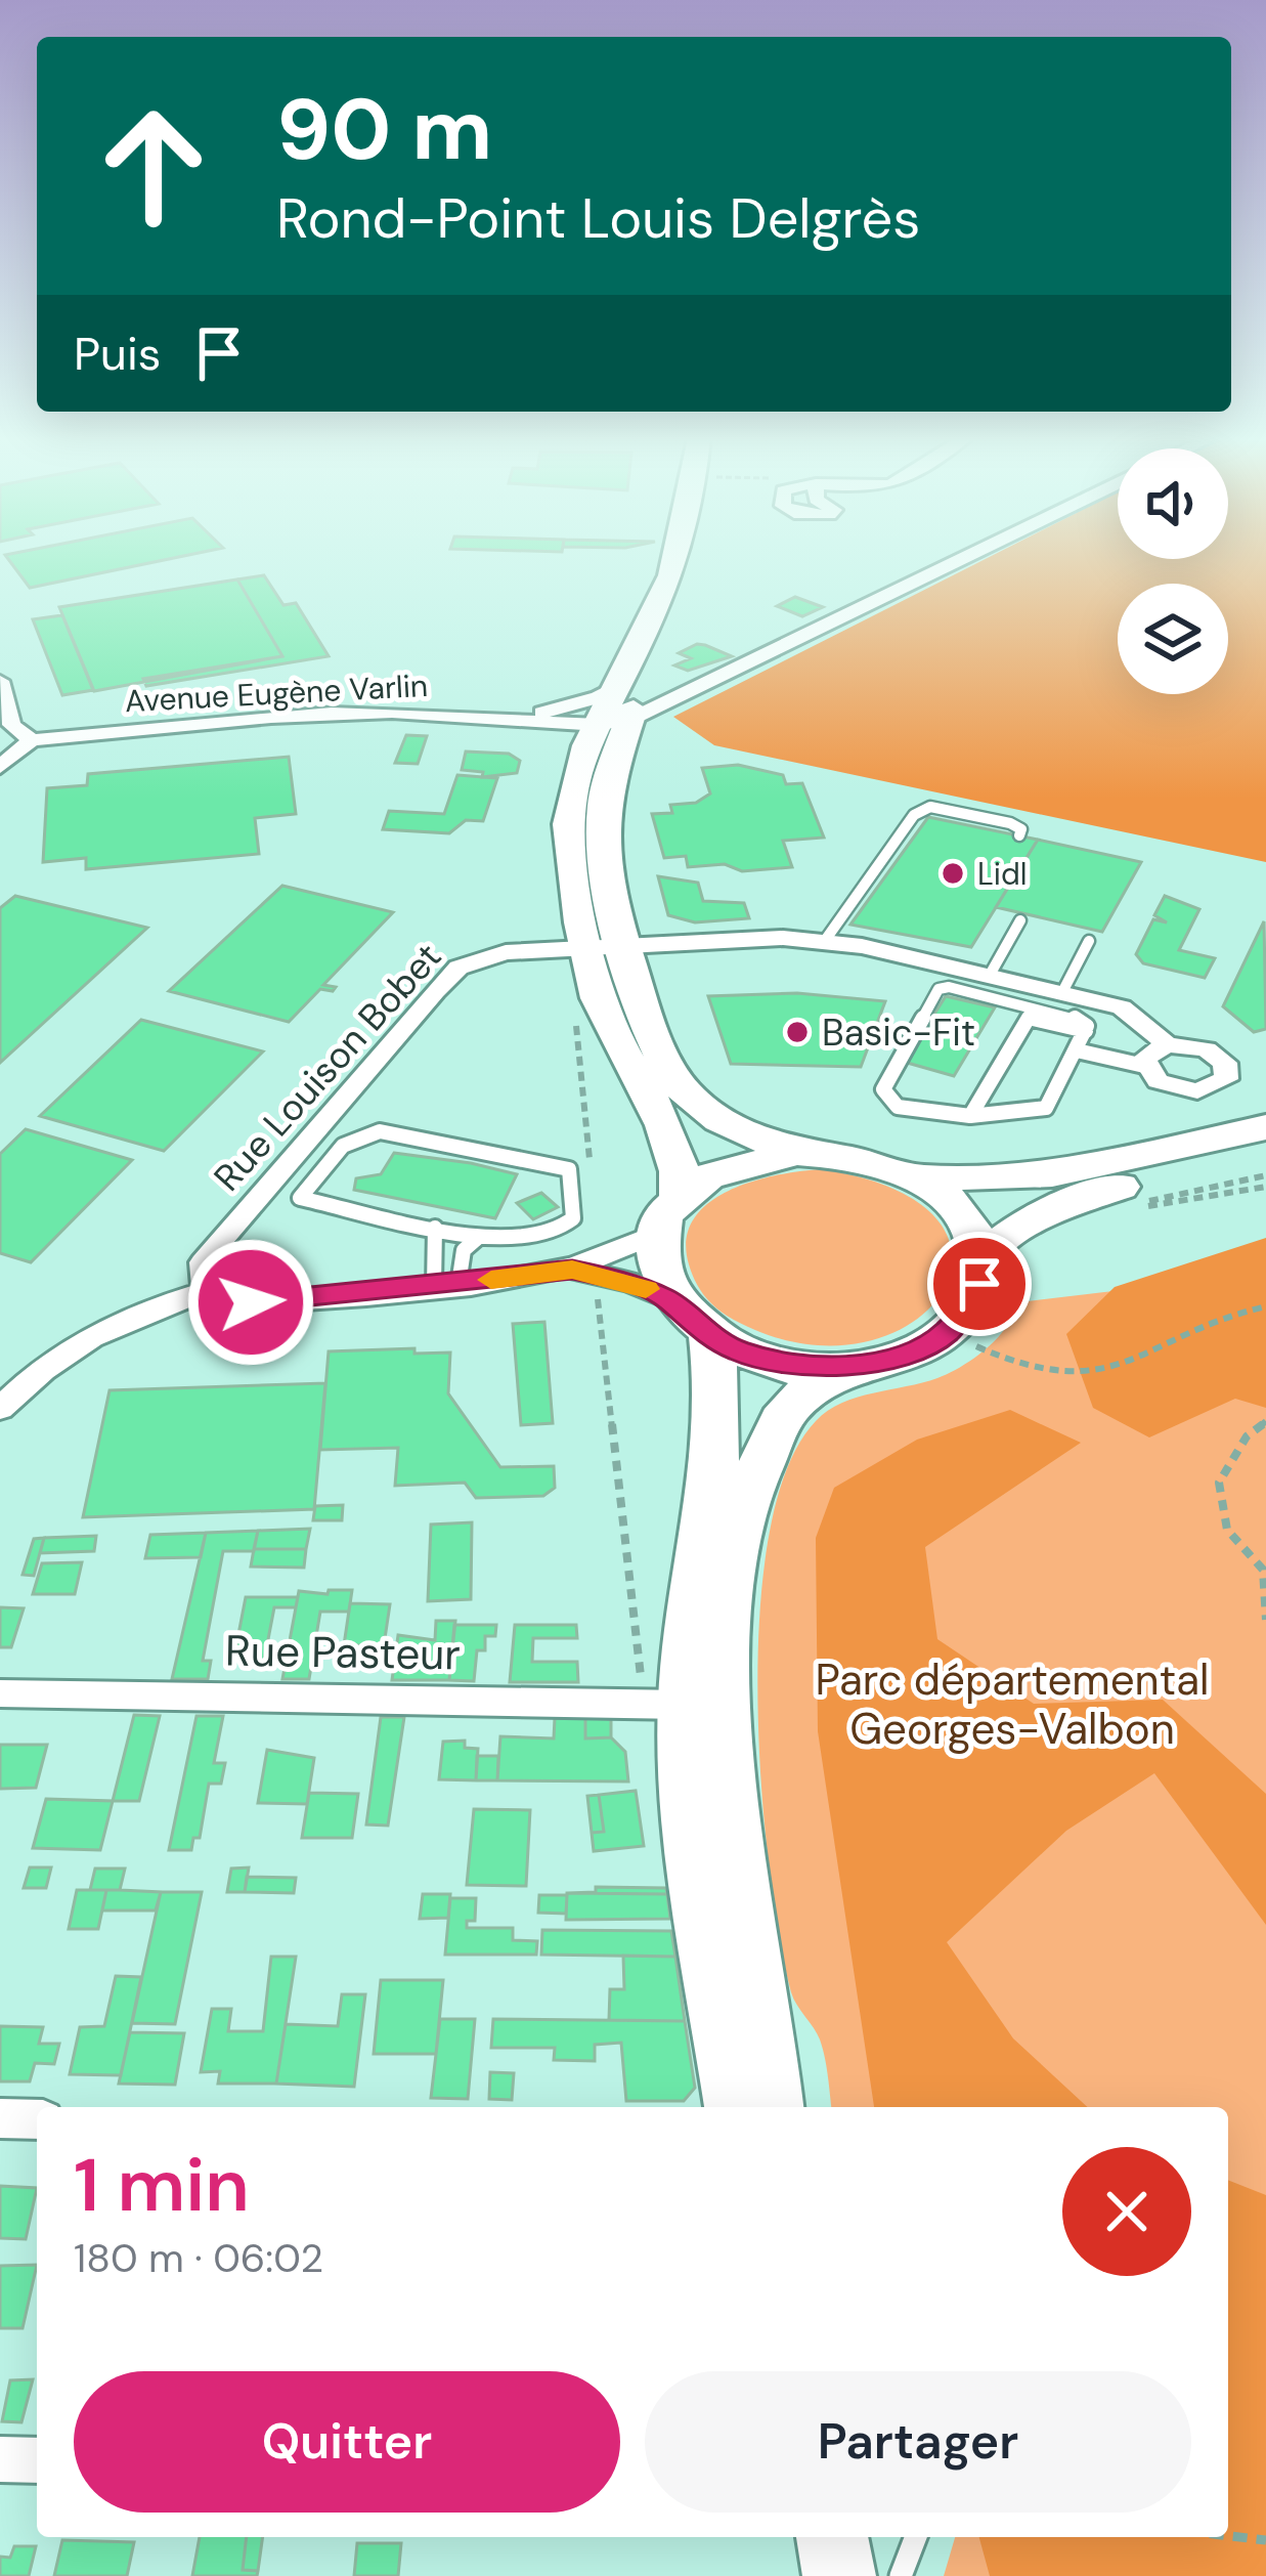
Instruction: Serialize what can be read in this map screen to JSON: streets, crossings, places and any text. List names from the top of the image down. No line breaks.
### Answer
{"streets":{"street":["Avenue Eugène Varlin","Rue Louison Bobet","Rue Pasteur"]},"parks":["Parc départemental Georges-Valbon"],"places":["Lidl","Basic-Fit"],"page":{"turn":["90 m","Rond-Point Louis Delgrès"],"then":"Puis","heading":["1 min","180 m · 06:02"],"buttons":["Quitter","Partager"]}}
